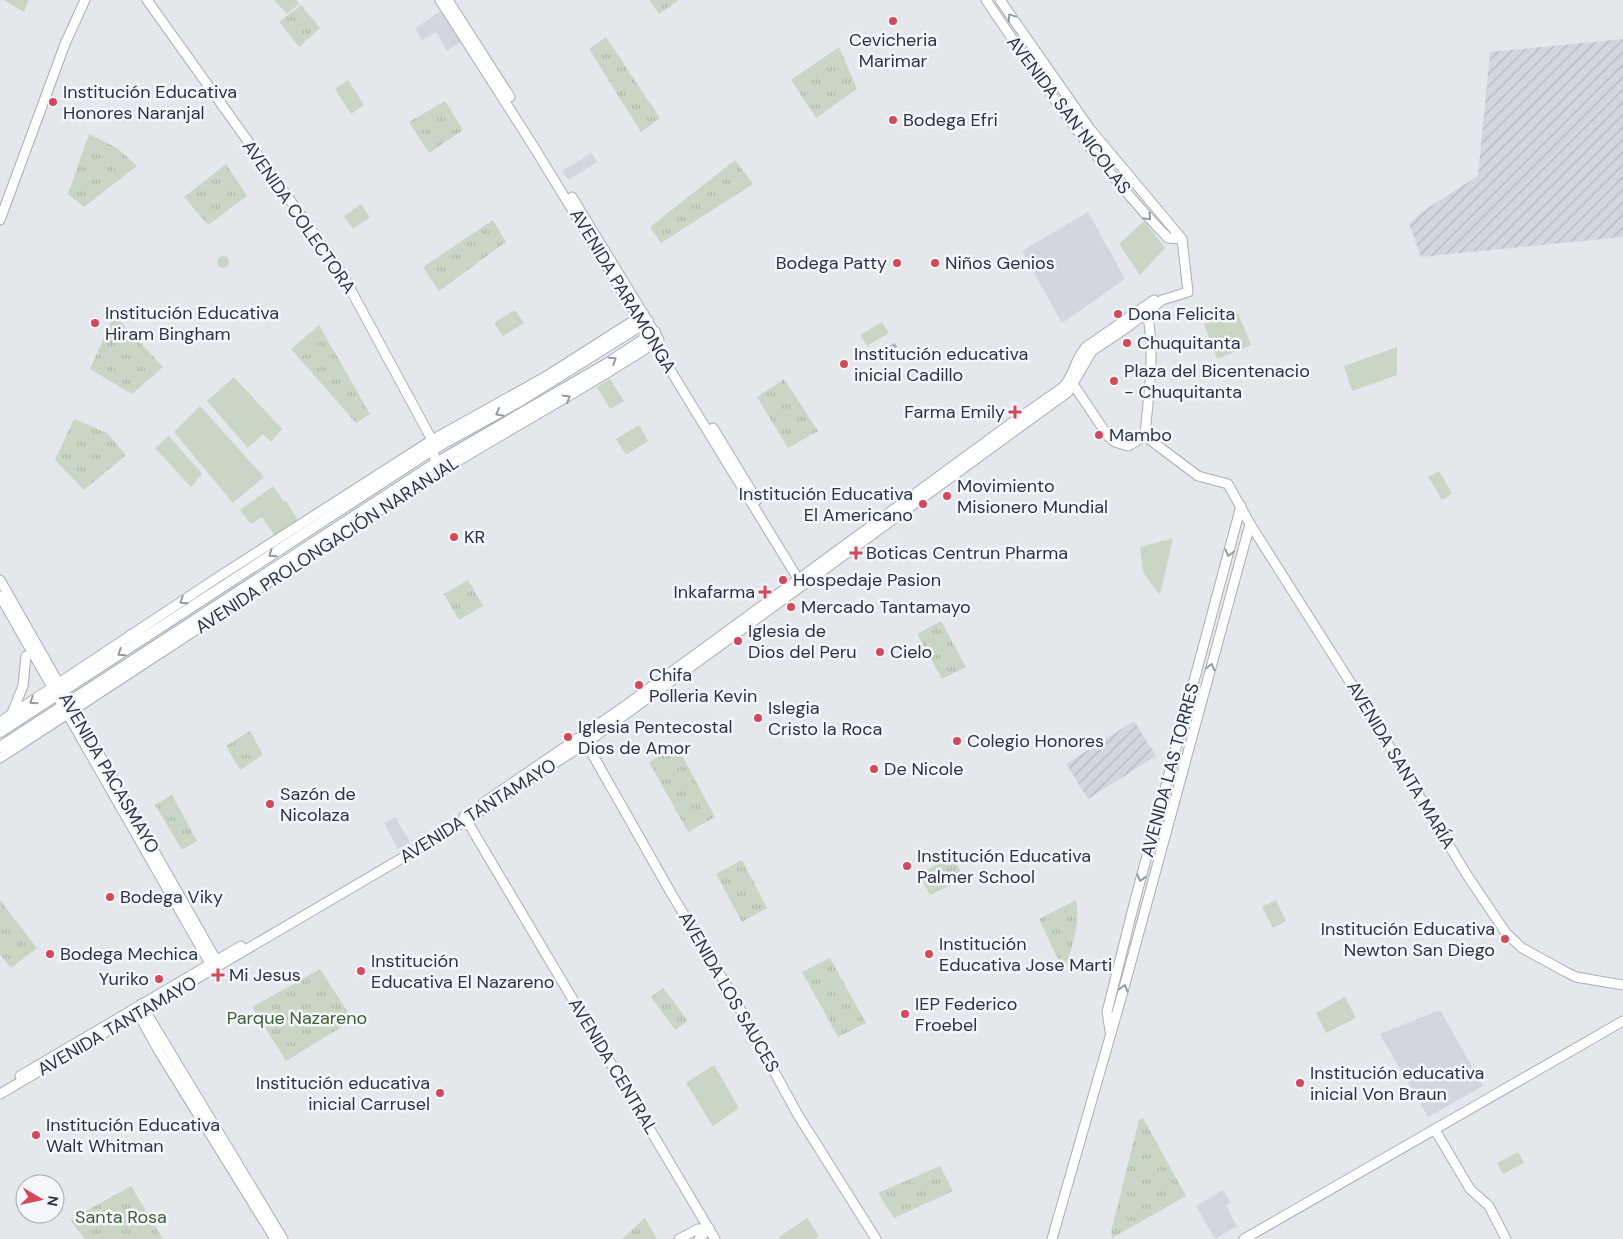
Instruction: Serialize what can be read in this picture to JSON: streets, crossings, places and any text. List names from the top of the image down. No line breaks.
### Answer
{"streets":{"main road":["AVENIDA PROLONGACIÓN NARANJAL"],"street":["AVENIDA SAN NICOLAS","AVENIDA COLECTORA","AVENIDA PARAMONGA","AVENIDA SANTA MARÍA","AVENIDA LAS TORRES","AVENIDA PACASMAYO","AVENIDA TANTAMAYO","AVENIDA LOS SAUCES","AVENIDA CENTRAL"]},"crossings":[["AVENIDA COLECTORA","AVENIDA PROLONGACIÓN NARANJAL"],["AVENIDA PARAMONGA","AVENIDA PROLONGACIÓN NARANJAL"],["AVENIDA PARAMONGA","AVENIDA TANTAMAYO"],["AVENIDA PROLONGACIÓN NARANJAL","AVENIDA PACASMAYO"],["AVENIDA SANTA MARÍA","AVENIDA LAS TORRES"],["AVENIDA PACASMAYO","AVENIDA TANTAMAYO"],["AVENIDA TANTAMAYO","AVENIDA LOS SAUCES"],["AVENIDA TANTAMAYO","AVENIDA CENTRAL"]],"parks":["Parque Nazareno","Santa Rosa"],"places":{"other":["Cevicheria Marimar","Institución Educativa Honores Naranjal","Bodega Efri","Bodega Patty","Niños Genios","Dona Felicita","Institución Educativa Hiram Bingham","Chuquitanta","Institución educativa inicial Cadillo","Plaza del Bicentenacio - Chuquitanta","Mambo","Movimiento Misionero Mundial","Institución Educativa El Americano","KR","Hospedaje Pasion","Mercado Tantamayo","Iglesia de Dios del Peru","Cielo","Chifa Polleria Kevin","Islegia Cristo la Roca","Iglesia Pentecostal Dios de Amor","Colegio Honores","De Nicole","Sazón de Nicolaza","Institución Educativa Palmer School","Bodega Viky","Institución Educativa Newton San Diego","Bodega Mechica","Institución Educativa Jose Marti","Institución Educativa El Nazareno","Yuriko","IEP Federico Froebel","Institución educativa inicial Von Braun","Institución educativa inicial Carrusel","Institución Educativa Walt Whitman"],"health":["Farma Emily","Boticas Centrun Pharma","Inkafarma","Mi Jesus"]},"north":"right"}
